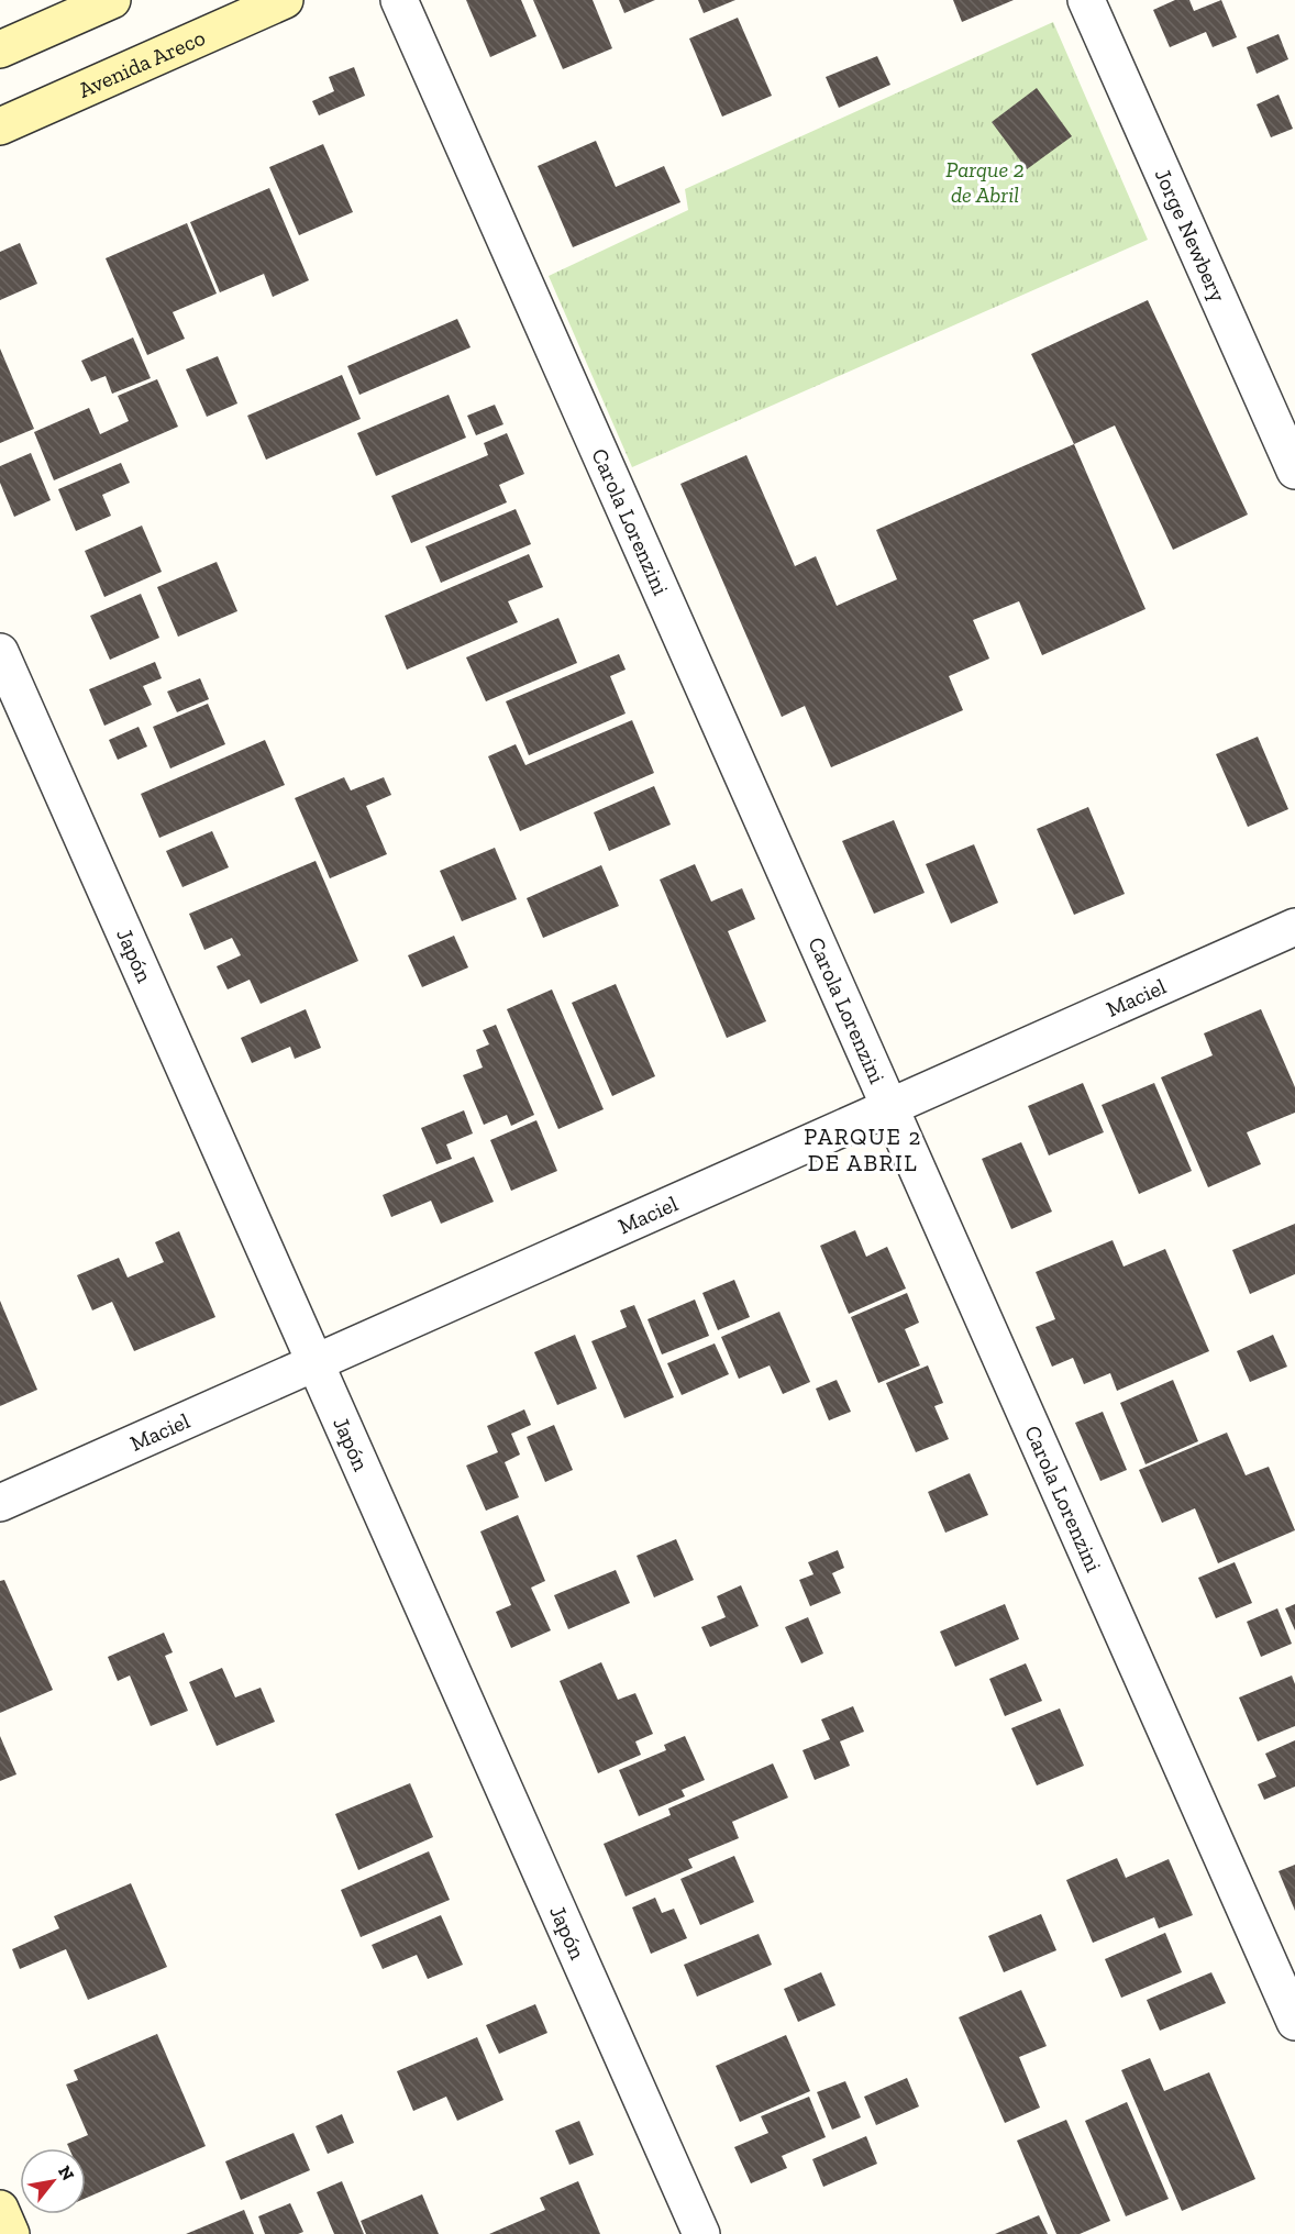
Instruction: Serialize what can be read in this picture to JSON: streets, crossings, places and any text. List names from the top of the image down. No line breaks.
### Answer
{"streets":{"main road":["Avenida Areco"],"street":["Jorge Newbery","Carola Lorenzini","Japón","Maciel"]},"crossings":[["Carola Lorenzini","Maciel"],["Japón","Maciel"]],"districts":["PARQUE 2 DE ABRIL"],"parks":["Parque 2 de Abril"],"north":"top right"}
